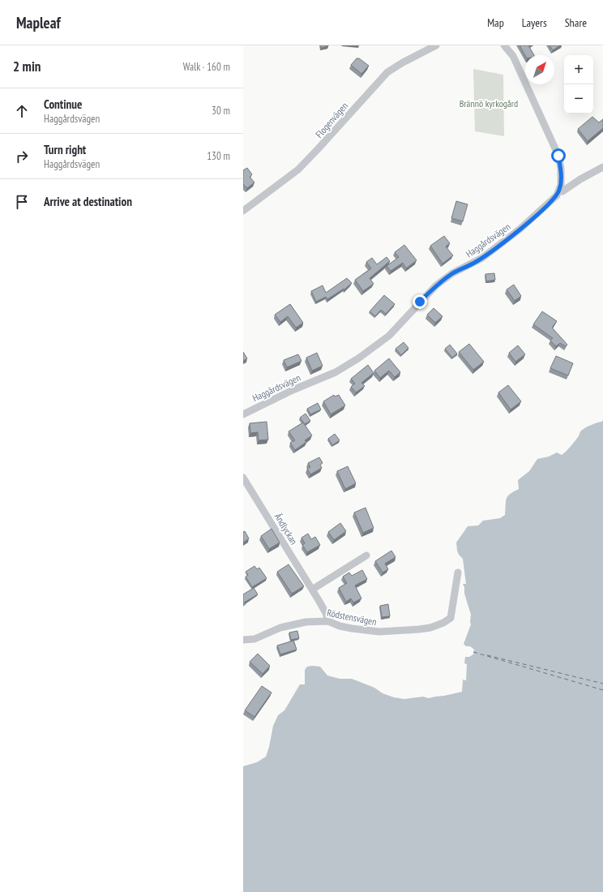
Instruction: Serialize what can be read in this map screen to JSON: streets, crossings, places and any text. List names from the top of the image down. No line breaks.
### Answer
{"streets":{"street":["Flogenvägen","Haggårdsvägen","Ändlyckan","Rödstensvägen"]},"crossings":[["Ändlyckan","Rödstensvägen"]],"parks":["Brännö kyrkogård"],"north":"top right","page":{"header":"Mapleaf","nav":["Map","Layers","Share"],"heading":["2 min","Walk · 160 m"],"map_buttons":["+","−"],"list":[["Continue","Haggårdsvägen","30 m"],["Turn right","Haggårdsvägen","130 m"],"Arrive at destination"]}}
